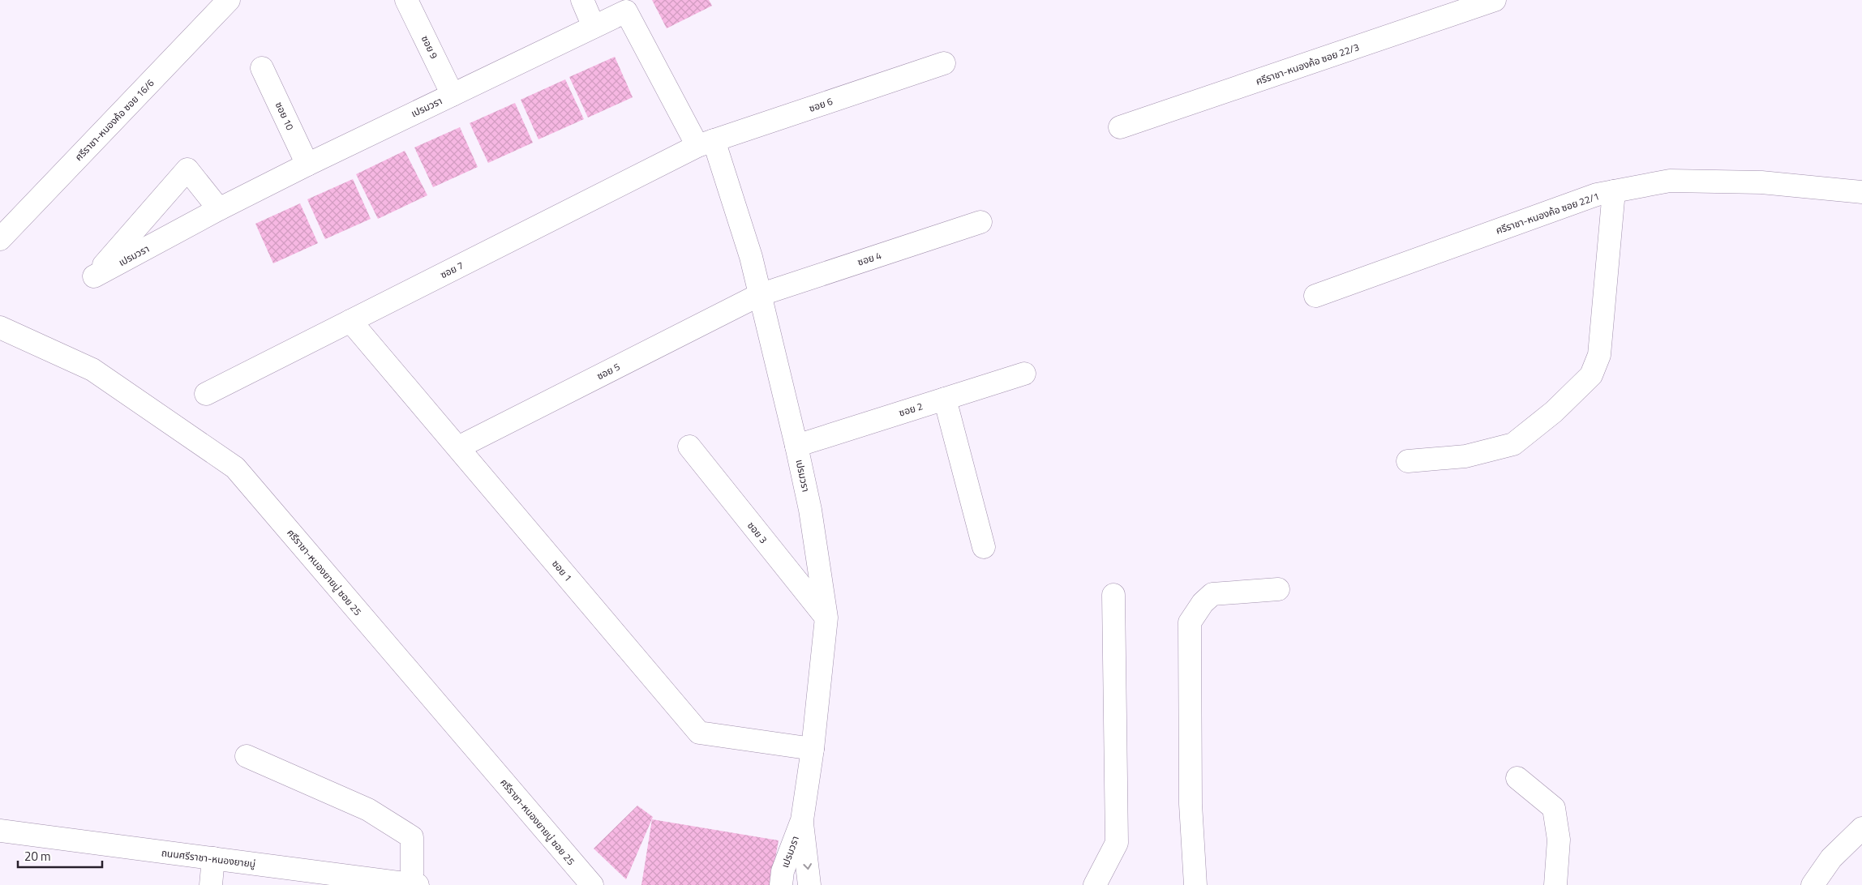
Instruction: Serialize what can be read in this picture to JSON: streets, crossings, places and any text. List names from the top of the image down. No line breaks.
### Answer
{"streets":{"street":["ซอย 9","ศรีราชา-หนองค้อ ซอย 22/3","ซอย 6","เปรมวรา","ซอย 10","ศรีราชา-หนองค้อ ซอย 16/6","ศรีราชา-หนองค้อ ซอย 22/1","ซอย 4","ซอย 7","ซอย 5","ซอย 2","ซอย 3","ซอย 1","ศรีราชา-หนองยายบู่ ซอย 25","ถนนศรีราชา-หนองยายบู่"]},"crossings":[["ซอย 9","เปรมวรา"],["ซอย 6","เปรมวรา"],["ซอย 6","ซอย 7"],["เปรมวรา","ซอย 10"],["เปรมวรา","ซอย 4"],["เปรมวรา","ซอย 7"],["เปรมวรา","ซอย 5"],["เปรมวรา","ซอย 2"],["เปรมวรา","ซอย 3"],["เปรมวรา","ซอย 1"],["ซอย 4","ซอย 5"],["ซอย 7","ซอย 1"],["ซอย 5","ซอย 1"]],"scale_bar":"20 m"}
